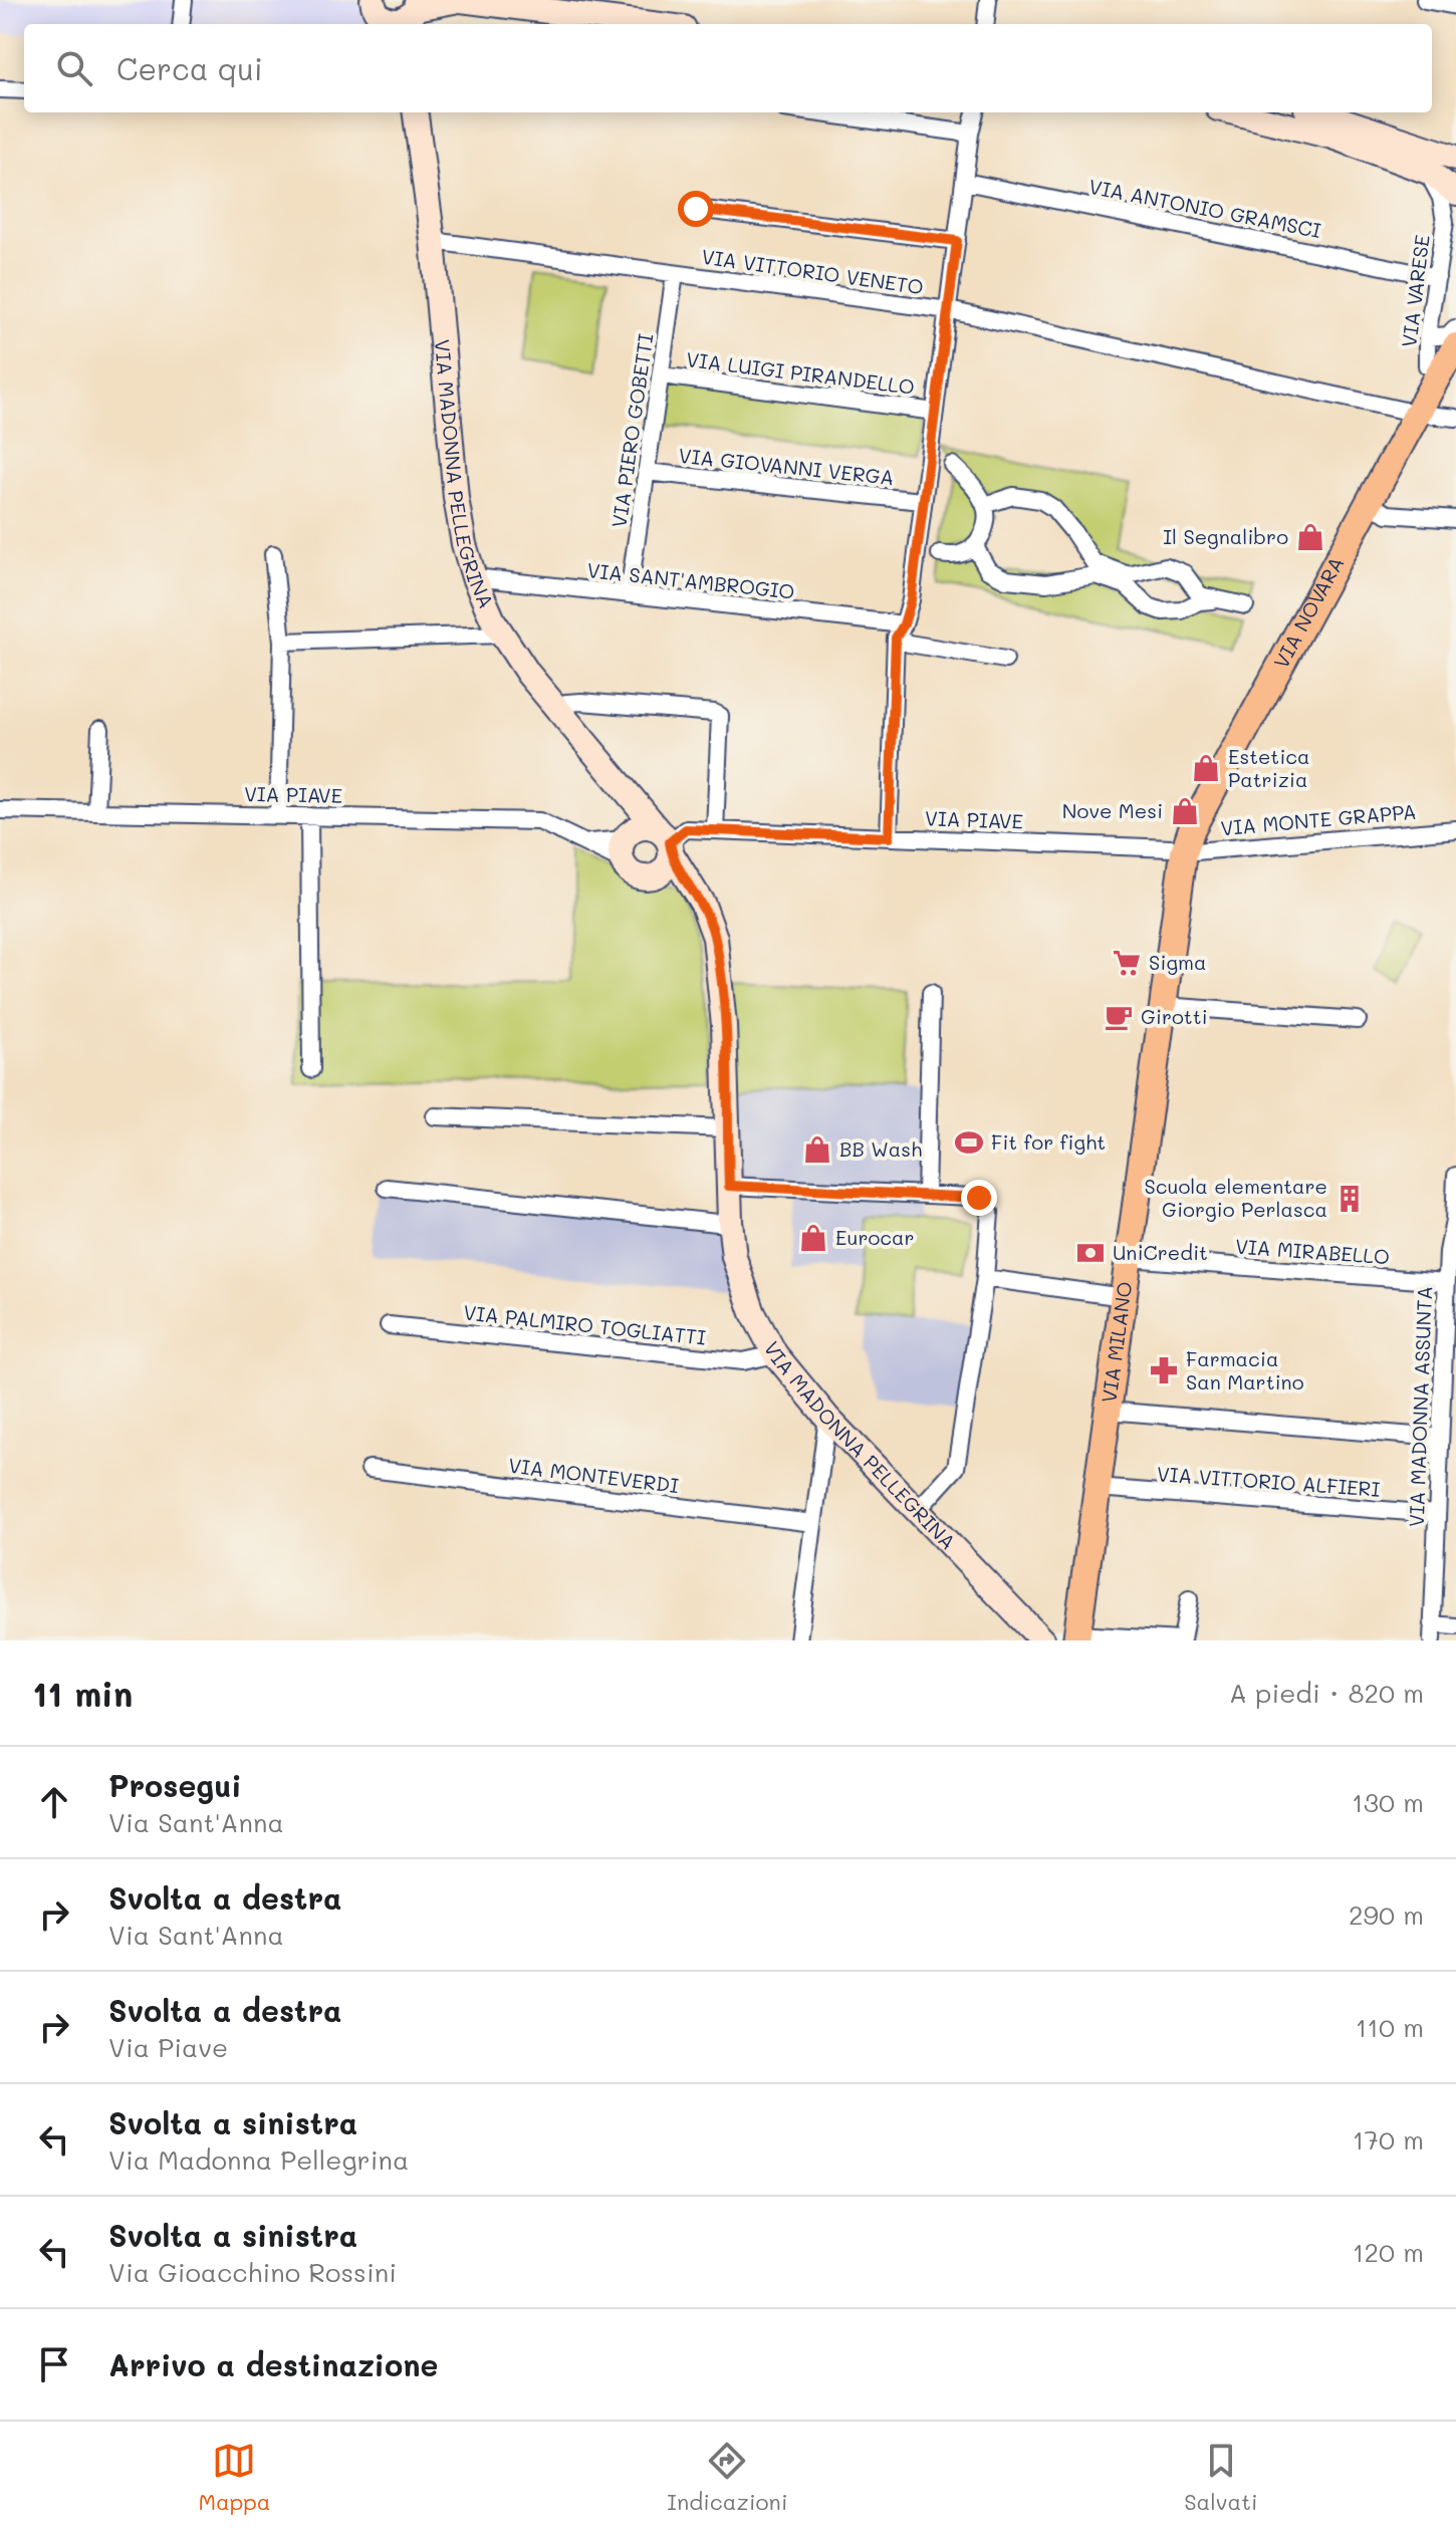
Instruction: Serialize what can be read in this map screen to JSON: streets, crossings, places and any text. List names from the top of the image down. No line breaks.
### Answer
{"streets":{"main road":["VIA NOVARA","VIA MILANO"],"street":["VIA ANTONIO GRAMSCI","VIA VITTORIO VENETO","VIA VARESE","VIA LUIGI PIRANDELLO","VIA PIERO GOBETTI","VIA GIOVANNI VERGA","VIA MADONNA PELLEGRINA","VIA SANT'AMBROGIO","VIA PIAVE","VIA MONTE GRAPPA","VIA MIRABELLO","VIA PALMIRO TOGLIATTI","VIA MADONNA ASSUNTA","VIA MONTEVERDI","VIA VITTORIO ALFIERI"]},"crossings":[["VIA ANTONIO GRAMSCI","VIA VARESE"],["VIA VITTORIO VENETO","VIA PIERO GOBETTI"],["VIA VITTORIO VENETO","VIA MADONNA PELLEGRINA"],["VIA VITTORIO VENETO","VIA NOVARA"],["VIA VARESE","VIA NOVARA"],["VIA LUIGI PIRANDELLO","VIA PIERO GOBETTI"],["VIA PIERO GOBETTI","VIA GIOVANNI VERGA"],["VIA PIERO GOBETTI","VIA SANT'AMBROGIO"],["VIA MADONNA PELLEGRINA","VIA SANT'AMBROGIO"],["VIA MADONNA PELLEGRINA","VIA PIAVE"],["VIA MADONNA PELLEGRINA","VIA PALMIRO TOGLIATTI"],["VIA NOVARA","VIA PIAVE"],["VIA NOVARA","VIA MONTE GRAPPA"],["VIA NOVARA","VIA MILANO"],["VIA PIAVE","VIA MONTE GRAPPA"],["VIA PIAVE","VIA MILANO"],["VIA MONTE GRAPPA","VIA MILANO"],["VIA MIRABELLO","VIA MILANO"],["VIA MIRABELLO","VIA MADONNA ASSUNTA"],["VIA MILANO","VIA VITTORIO ALFIERI"],["VIA MADONNA ASSUNTA","VIA VITTORIO ALFIERI"]],"places":{"shop":["Il Segnalibro","Estetica Patrizia","Nove Mesi","BB Wash","Eurocar"],"supermarket":["Sigma"],"cafe":["Girotti"],"sports":["Fit for fight"],"building":["Scuola elementare Giorgio Perlasca"],"bank":["UniCredit"],"pharmacy":["Farmacia San Martino"]},"page":{"search":"Cerca qui","heading":["11 min","A piedi · 820 m"],"list":[["Prosegui","Via Sant'Anna","130 m"],["Svolta a destra","Via Sant'Anna","290 m"],["Svolta a destra","Via Piave","110 m"],["Svolta a sinistra","Via Madonna Pellegrina","170 m"],["Svolta a sinistra","Via Gioacchino Rossini","120 m"],"Arrivo a destinazione"],"nav":["Mappa","Indicazioni","Salvati"]}}
